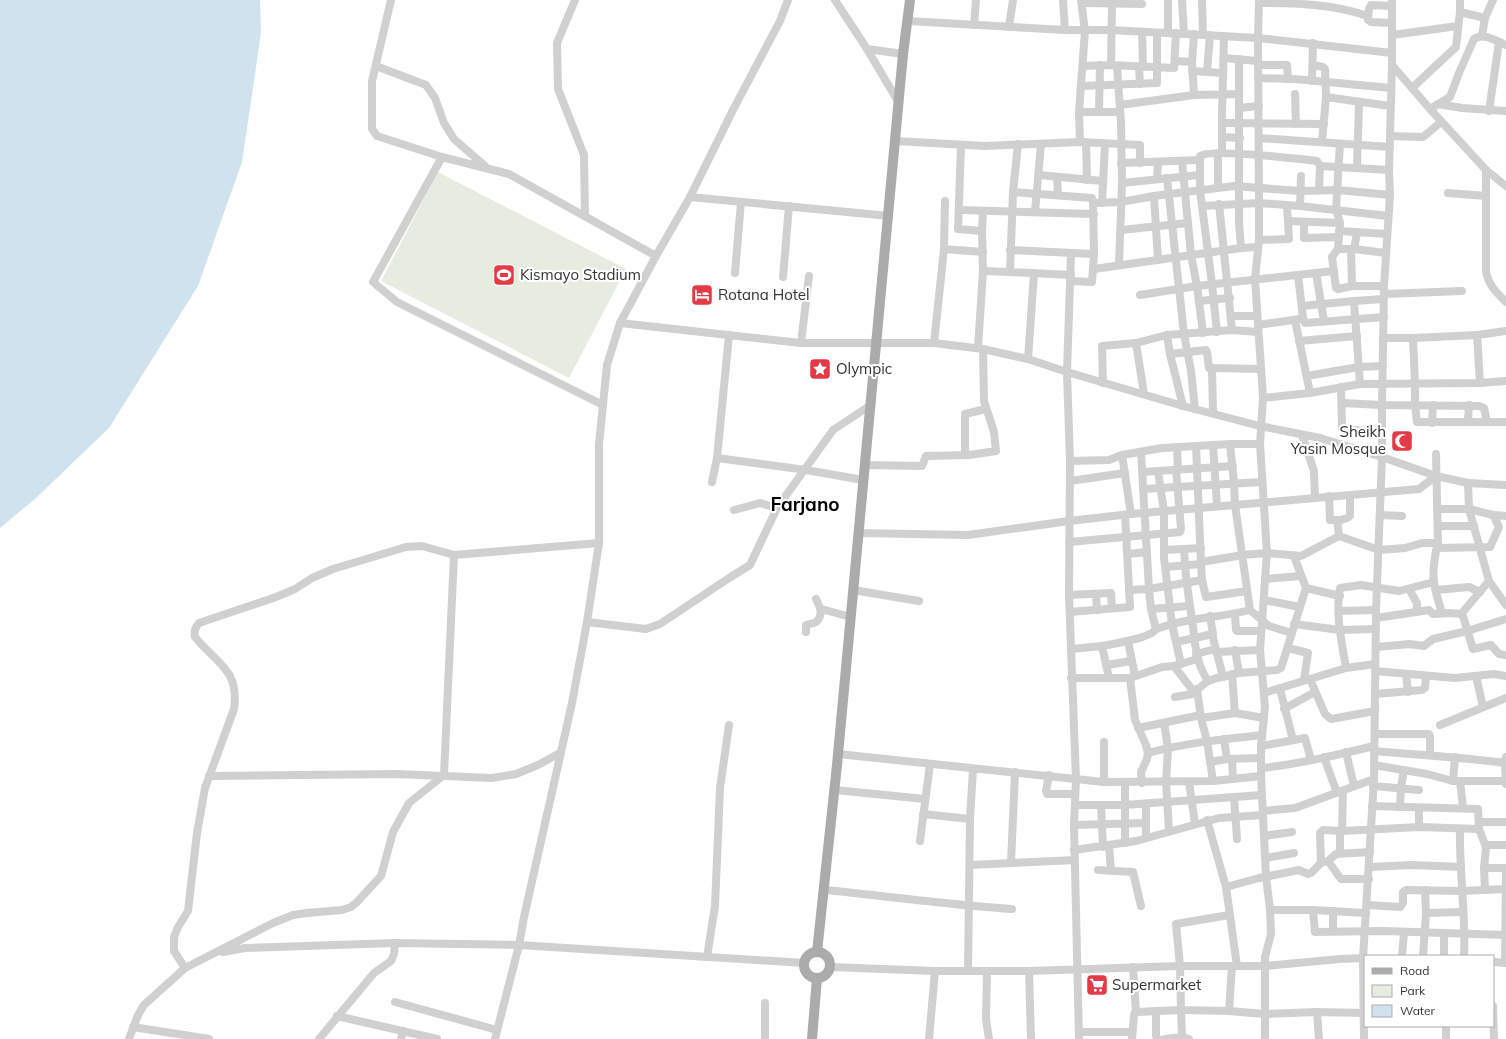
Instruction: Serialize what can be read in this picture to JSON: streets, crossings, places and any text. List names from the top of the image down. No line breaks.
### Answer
{"districts":["Farjano"],"places":{"sports":["Kismayo Stadium"],"hotel":["Rotana Hotel"],"place":["Olympic"],"mosque":["Sheikh Yasin Mosque"],"supermarket":["Supermarket"]},"legend":["Road","Park","Water"]}
